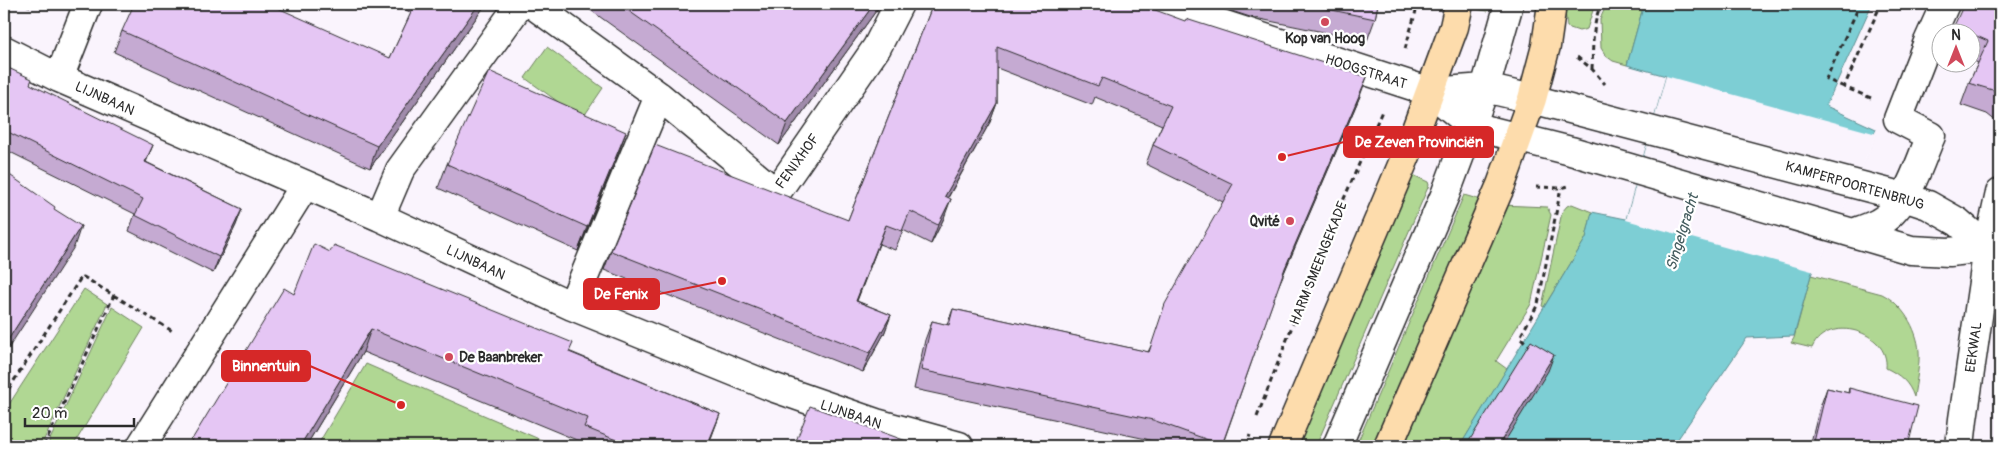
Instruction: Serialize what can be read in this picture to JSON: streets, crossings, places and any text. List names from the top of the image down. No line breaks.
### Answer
{"streets":{"street":["HOOGSTRAAT","LIJNBAAN","FENIXHOF","KAMPERPOORTENBRUG","EEKWAL"],"path":["HARM SMEENGEKADE"]},"crossings":[["HOOGSTRAAT","KAMPERPOORTENBRUG"],["HOOGSTRAAT","HARM SMEENGEKADE"],["KAMPERPOORTENBRUG","EEKWAL"]],"water":["Singelgracht"],"places":["Kop van Hoog","De Zeven Provinciën","Qvité","De Fenix","De Baanbreker","Binnentuin"],"scale_bar":"20 m","north":"top"}
